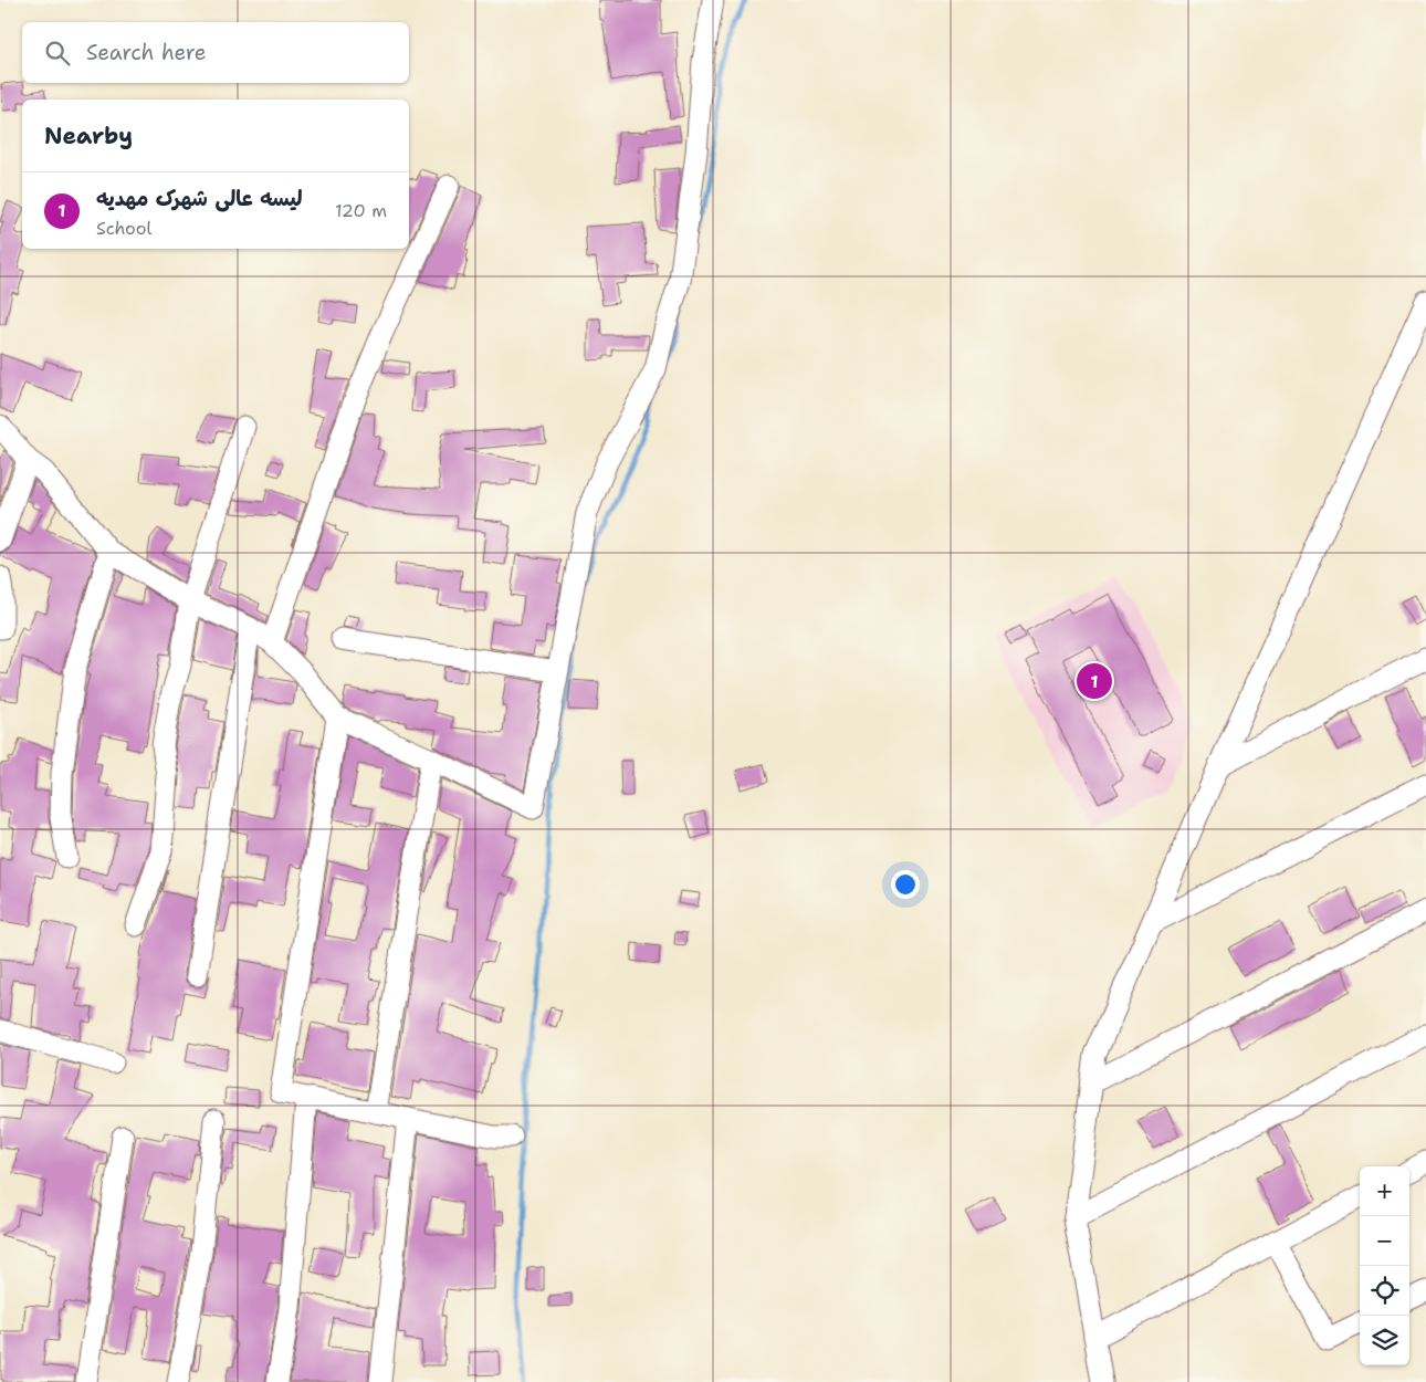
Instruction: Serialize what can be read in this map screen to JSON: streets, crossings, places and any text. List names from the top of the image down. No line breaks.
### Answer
{"page":{"search":"Search here","heading":"Nearby","list":[{"mark":"1","name":"لیسه عالی شهرک مهدیه","note":"School","value":"120 m"}],"pins":"1","map_buttons":["+","−"]}}
